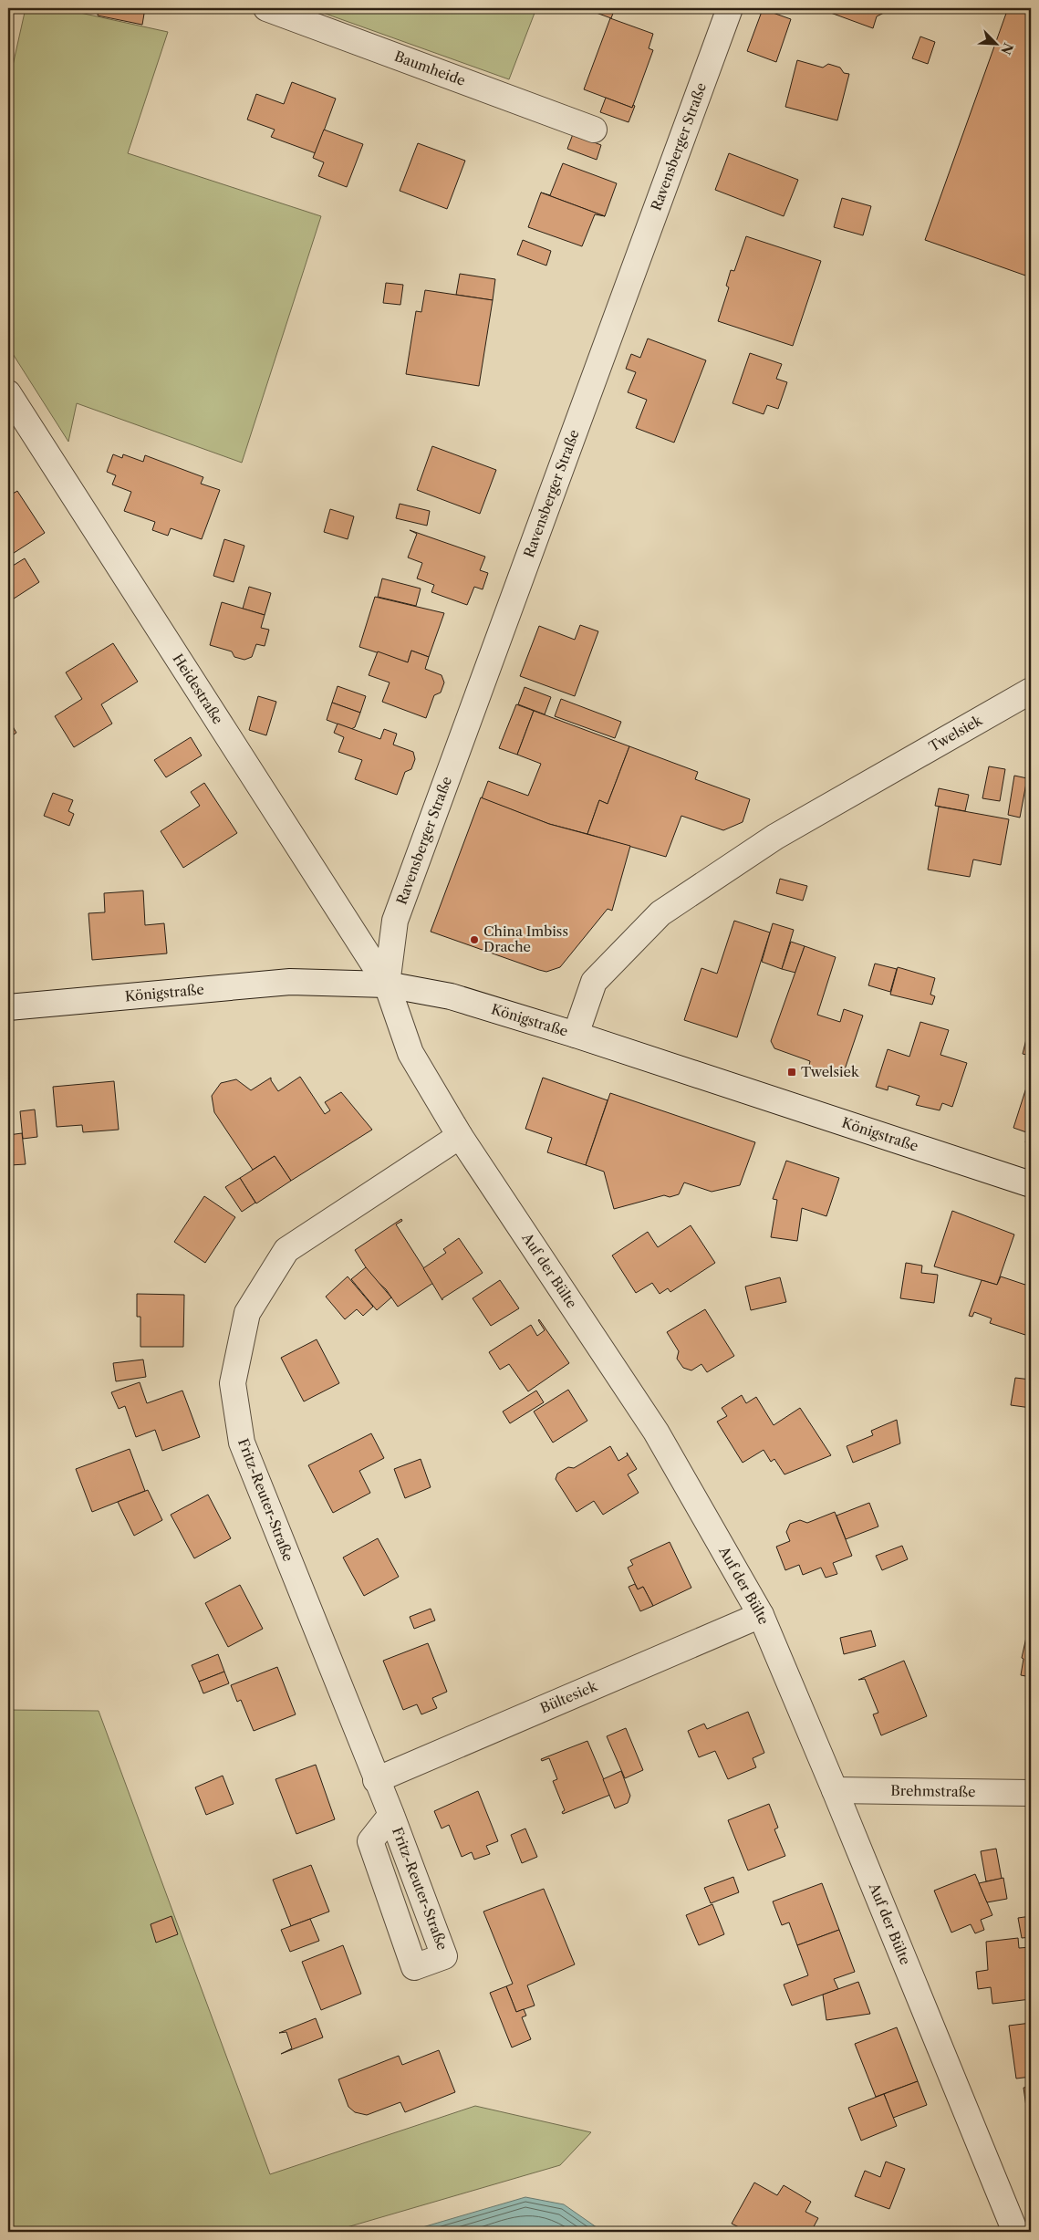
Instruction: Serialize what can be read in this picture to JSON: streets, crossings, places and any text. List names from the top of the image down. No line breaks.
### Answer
{"streets":{"street":["Baumheide","Ravensberger Straße","Heidestraße","Twelsiek","Königstraße","Auf der Bülte","Fritz-Reuter-Straße","Bültesiek","Brehmstraße"]},"crossings":[["Ravensberger Straße","Heidestraße"],["Ravensberger Straße","Königstraße"],["Ravensberger Straße","Auf der Bülte"],["Heidestraße","Königstraße"],["Heidestraße","Auf der Bülte"],["Twelsiek","Königstraße"],["Königstraße","Auf der Bülte"],["Auf der Bülte","Fritz-Reuter-Straße"],["Auf der Bülte","Bültesiek"],["Auf der Bülte","Brehmstraße"],["Fritz-Reuter-Straße","Bültesiek"]],"places":{"other":["China Imbiss Drache"],"transit":["Twelsiek"]},"north":"bottom right"}
